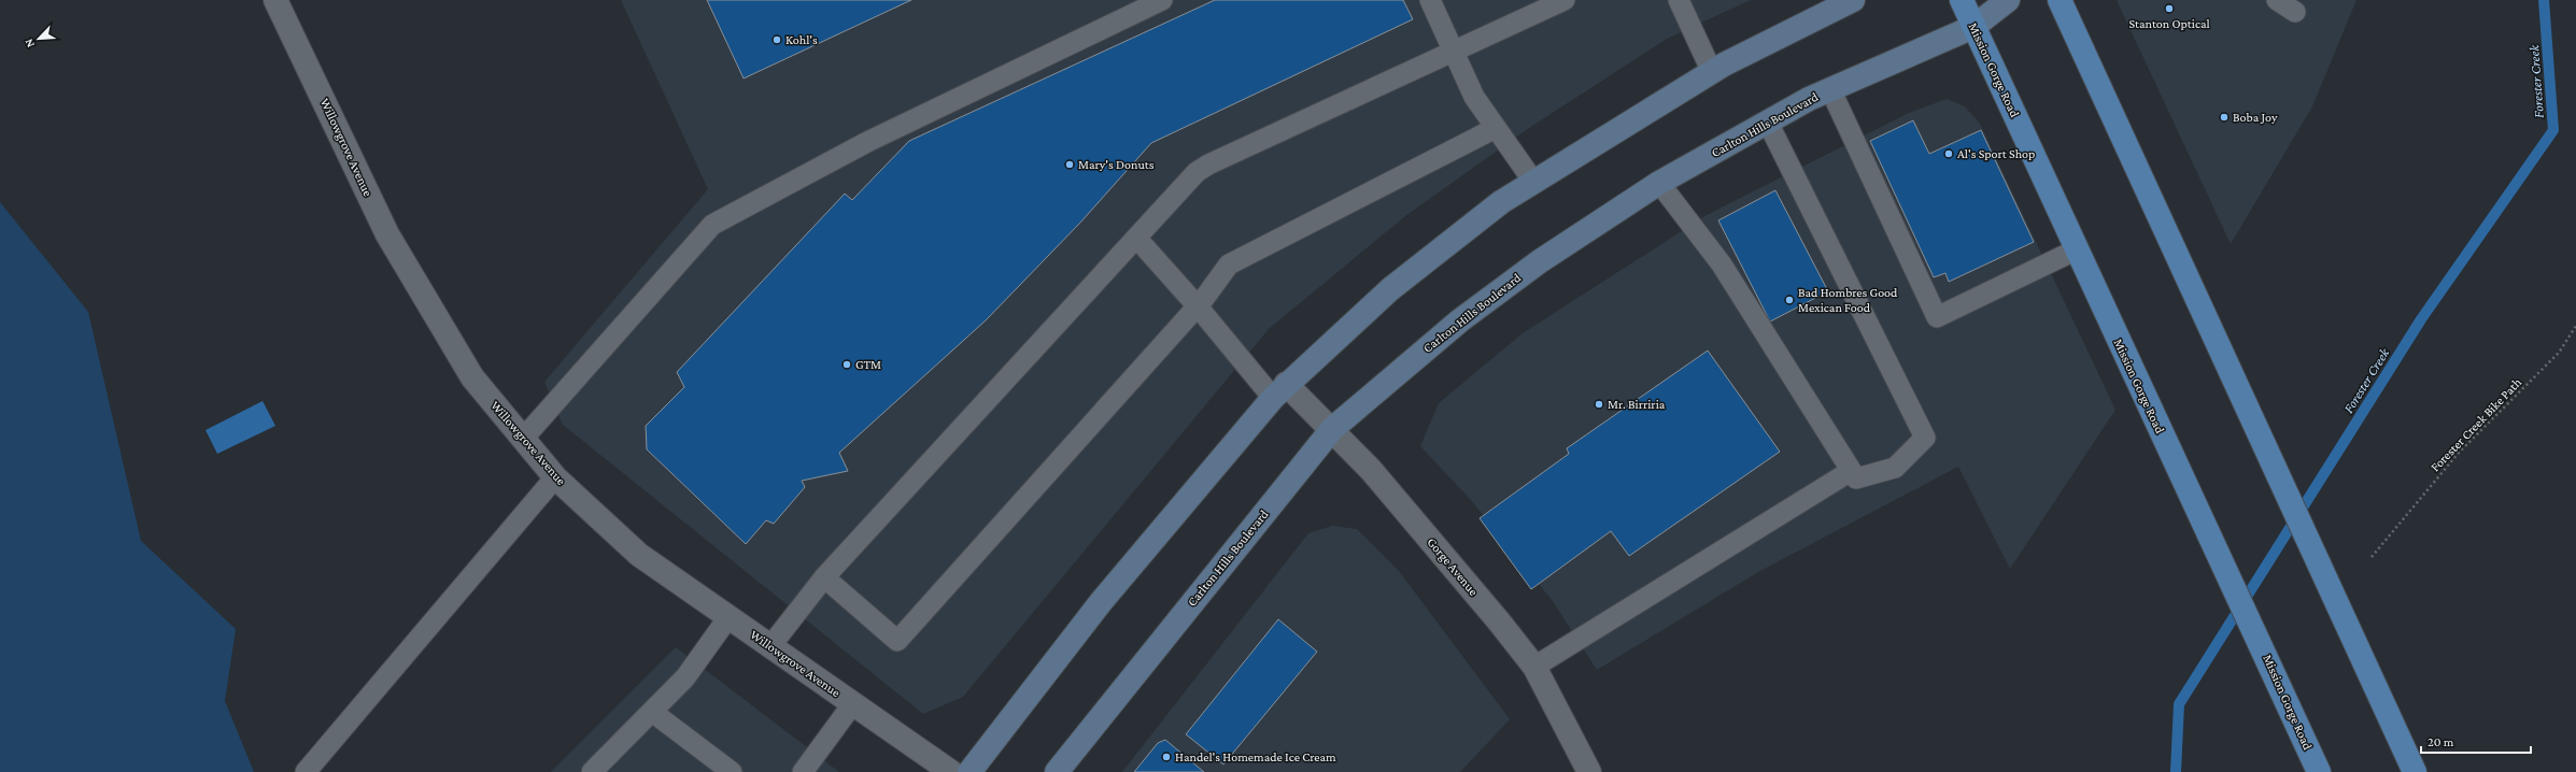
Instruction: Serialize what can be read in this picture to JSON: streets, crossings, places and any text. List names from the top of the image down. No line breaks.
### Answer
{"streets":{"main road":["Mission Gorge Road","Carlton Hills Boulevard"],"street":["Willowgrove Avenue","Gorge Avenue"],"path":["Forester Creek Bike Path"]},"crossings":[["Mission Gorge Road","Carlton Hills Boulevard"],["Carlton Hills Boulevard","Gorge Avenue"]],"water":["Forester Creek"],"places":["Stanton Optical","Kohl's","Boba Joy","Al's Sport Shop","Mary's Donuts","Bad Hombres Good Mexican Food","GTM","Mr. Birriria","Handel's Homemade Ice Cream"],"scale_bar":"20 m","north":"bottom left"}
